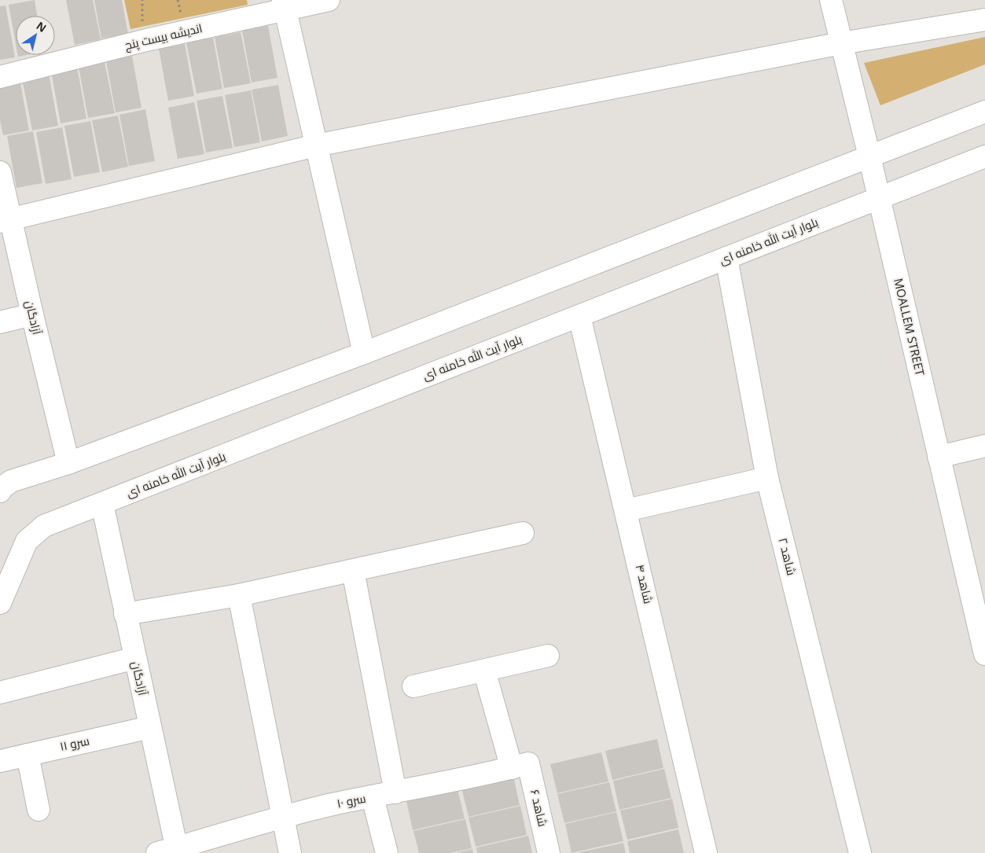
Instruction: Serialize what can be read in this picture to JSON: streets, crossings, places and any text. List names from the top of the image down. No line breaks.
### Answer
{"streets":{"street":["اندیشه بیست پنج","بلوار آیت الله خامنه ای","آزادگان","MOALLEM STREET","شاهد ۲","شاهد ۴","سرو ۱۱","سرو ۱۰","شاهد ۶"]},"crossings":[["بلوار آیت الله خامنه ای","آزادگان"],["بلوار آیت الله خامنه ای","MOALLEM STREET"],["بلوار آیت الله خامنه ای","شاهد ۲"],["بلوار آیت الله خامنه ای","شاهد ۴"],["آزادگان","سرو ۱۱"],["آزادگان","سرو ۱۰"],["سرو ۱۰","شاهد ۶"]],"north":"top right"}
